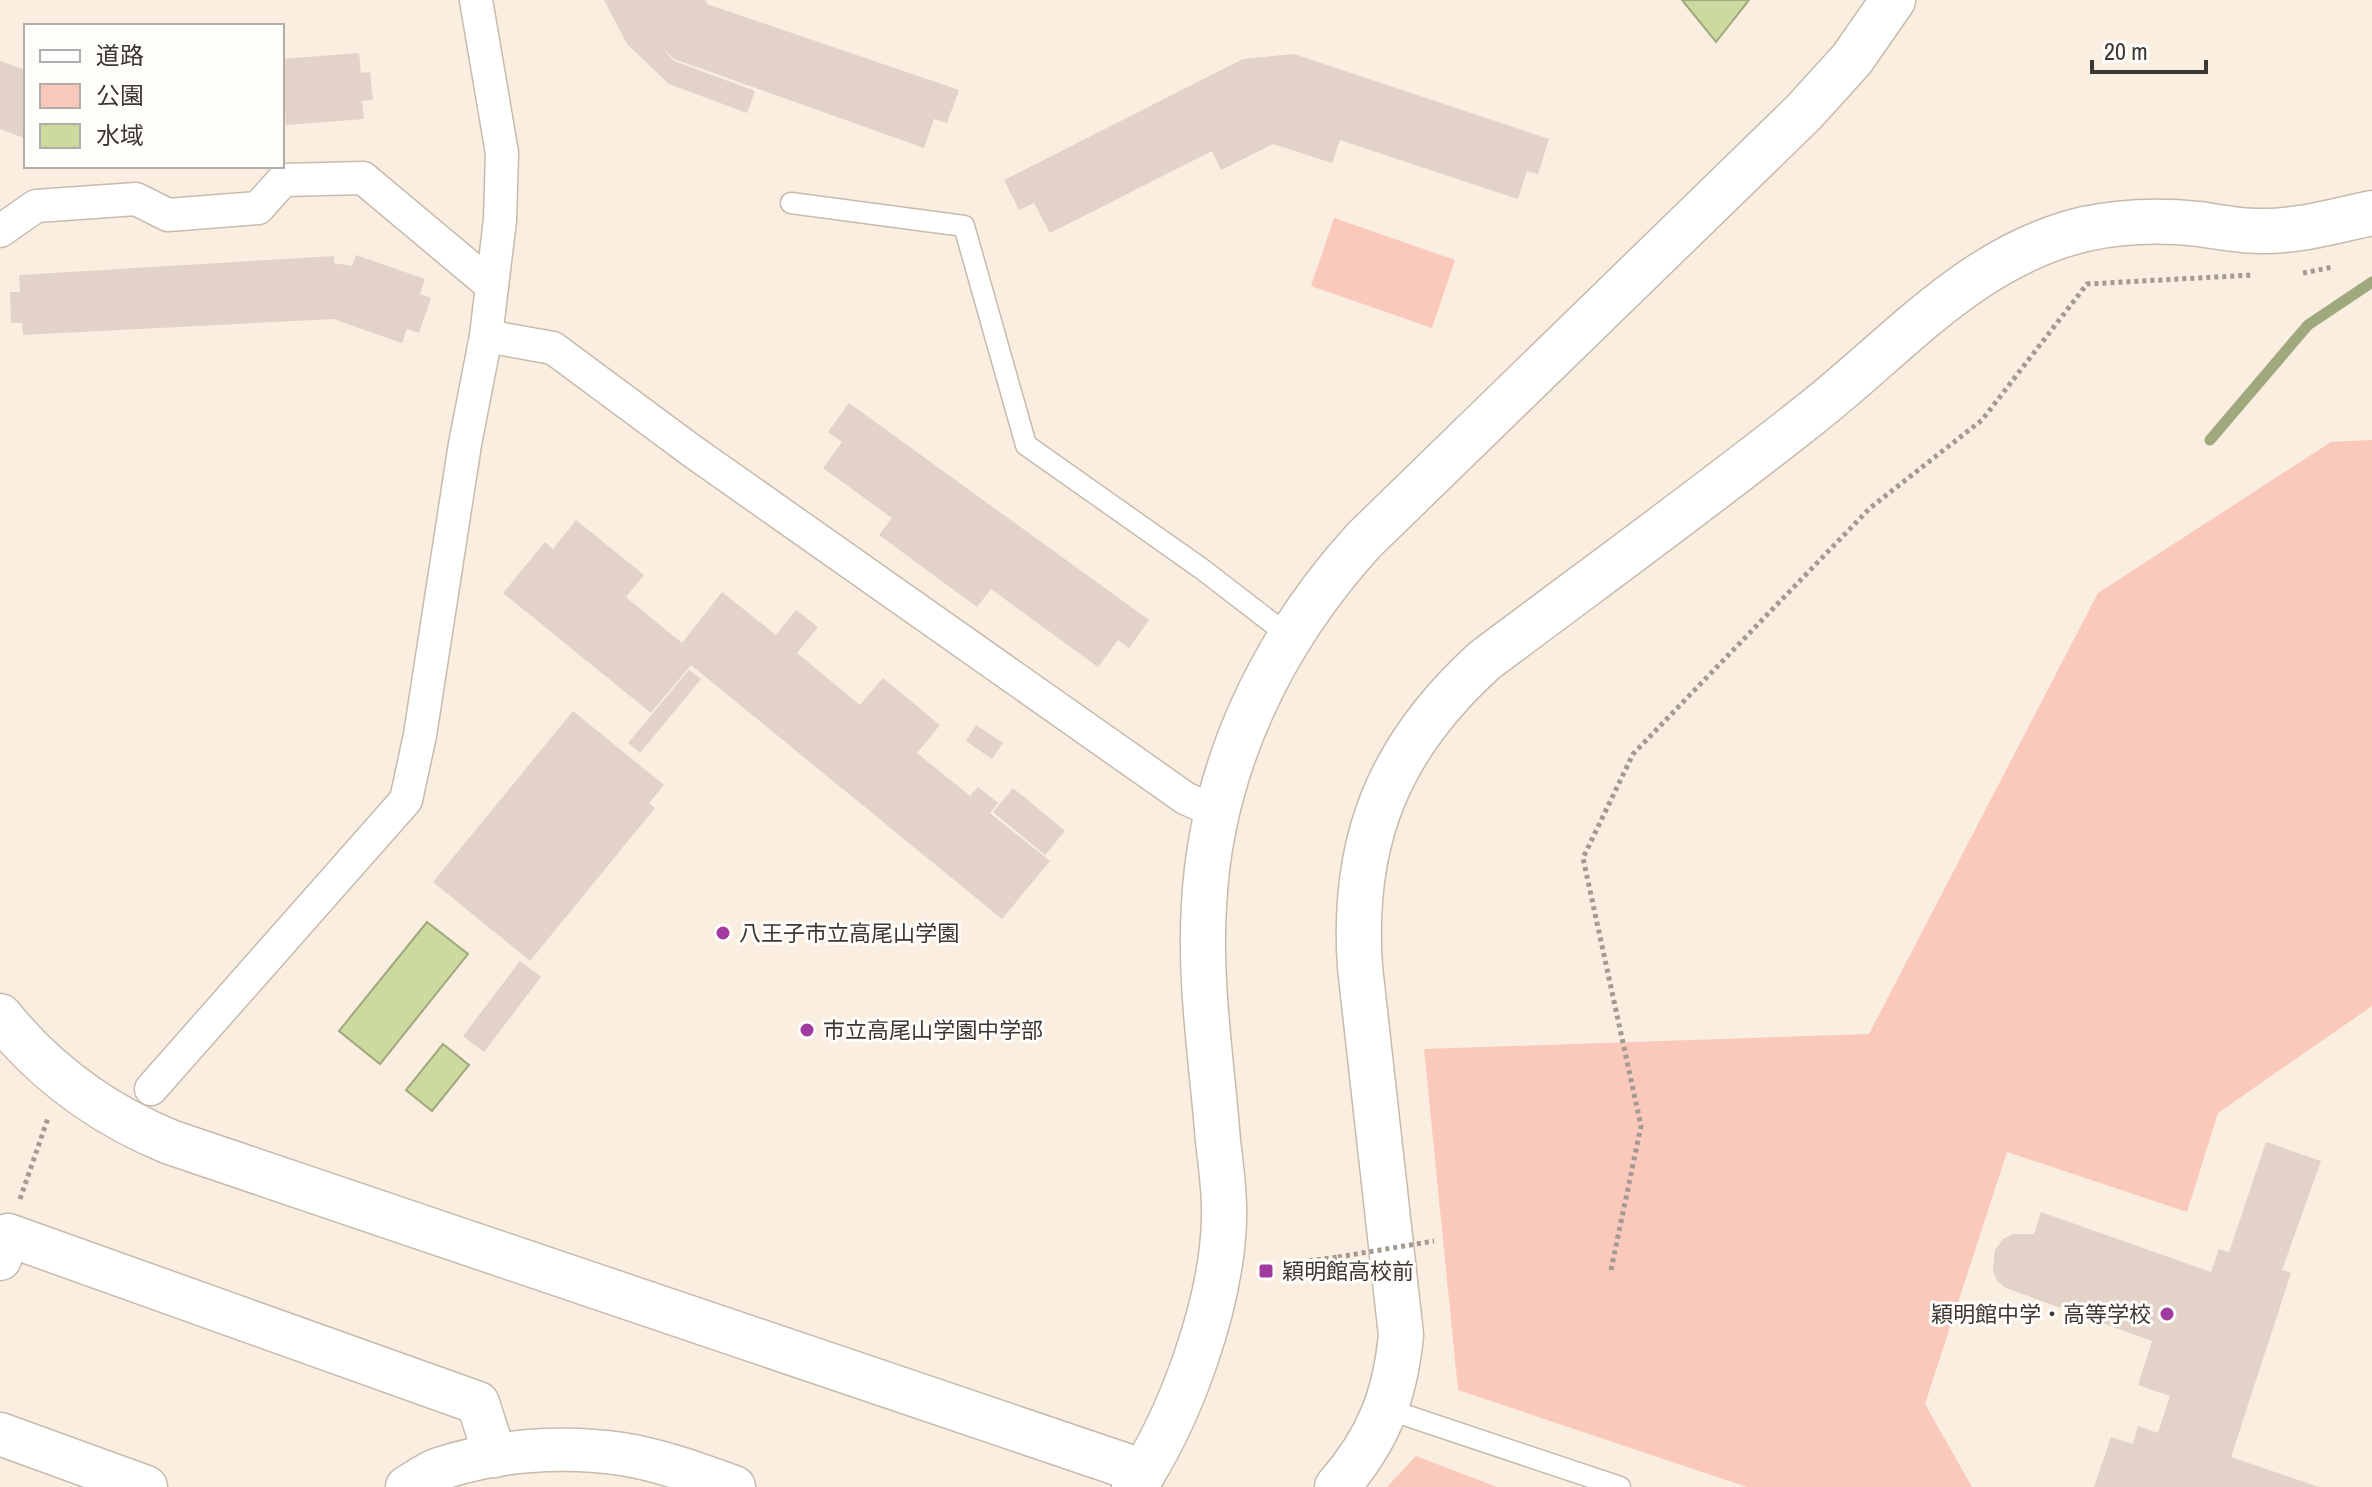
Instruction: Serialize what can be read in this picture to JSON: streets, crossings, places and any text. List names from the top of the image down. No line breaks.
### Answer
{"places":{"other":["八王子市立高尾山学園","市立高尾山学園中学部","穎明館中学・高等学校"],"transit":["穎明館高校前"]},"legend":["道路","公園","水域"],"scale_bar":"20 m"}
